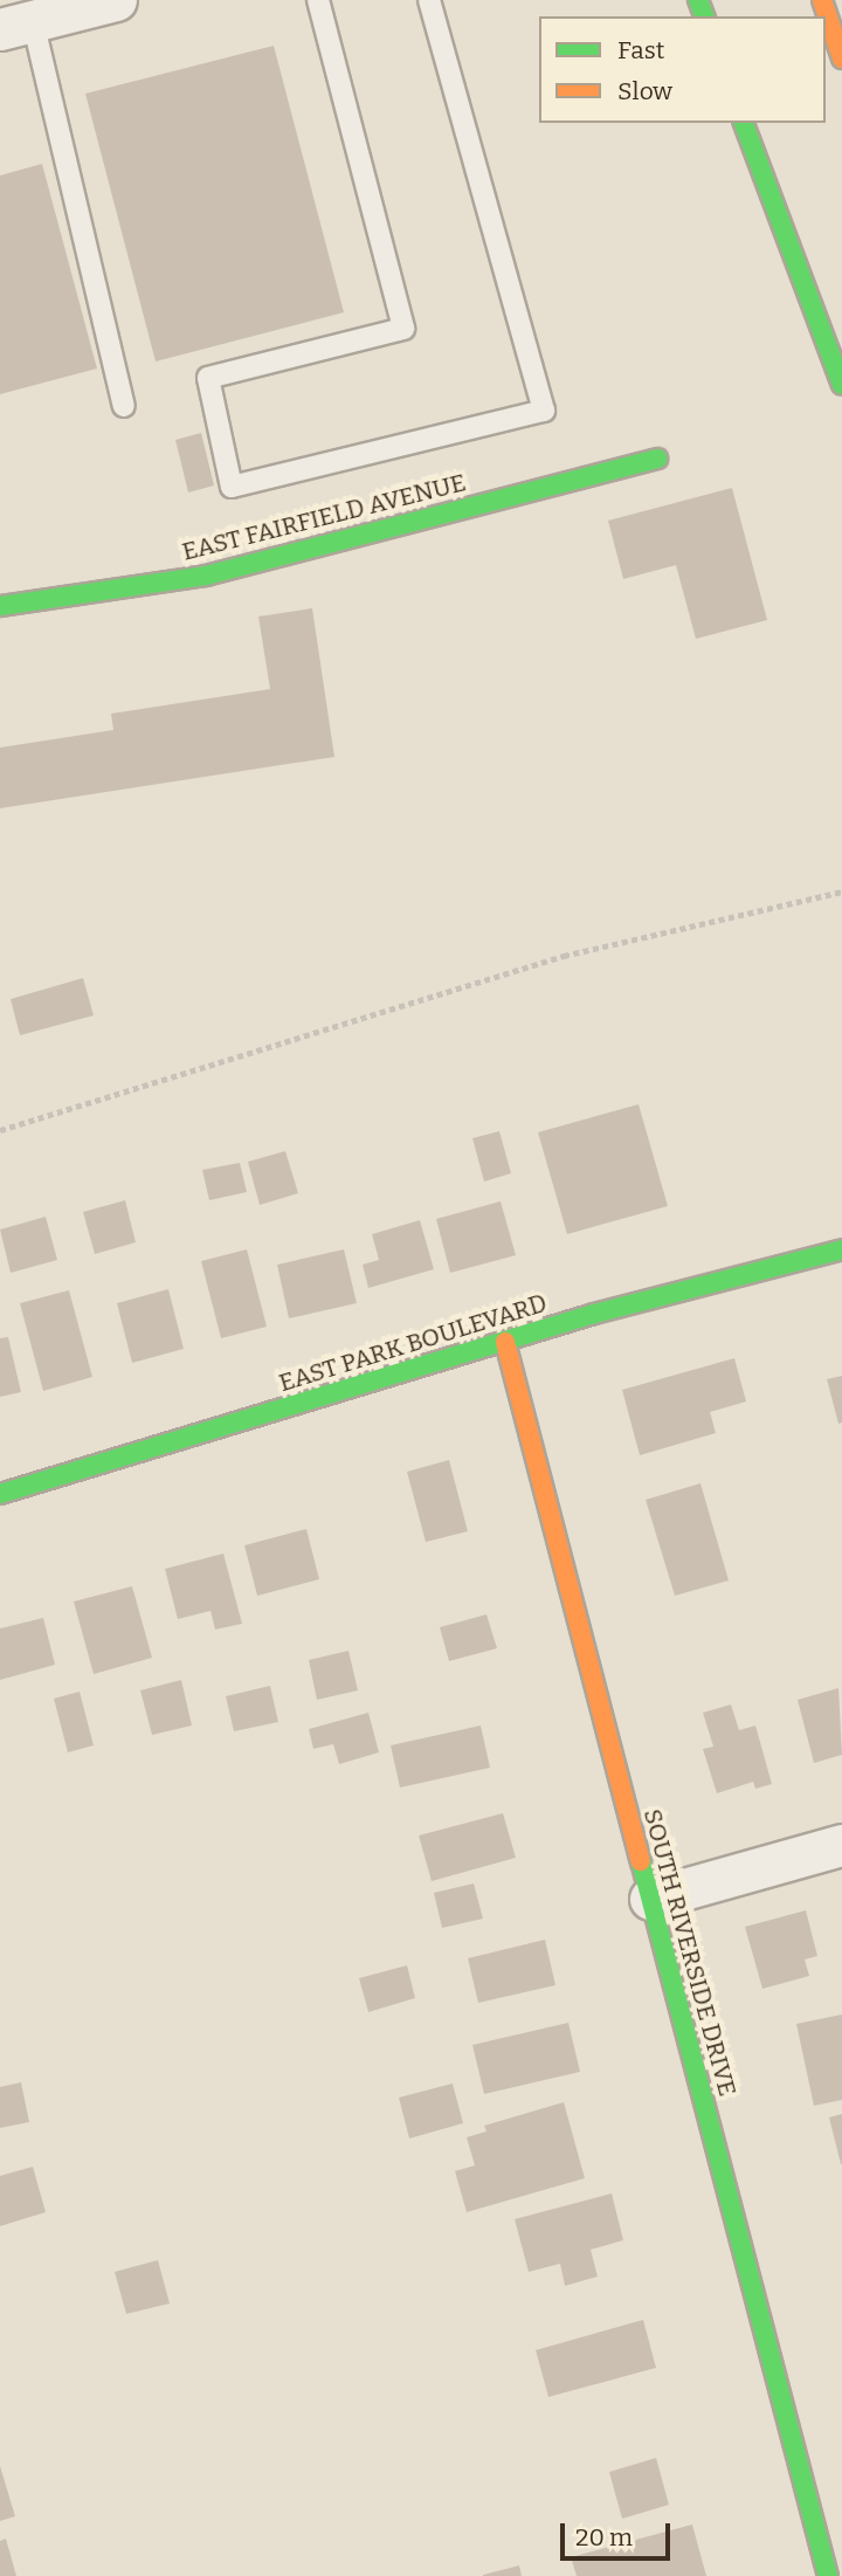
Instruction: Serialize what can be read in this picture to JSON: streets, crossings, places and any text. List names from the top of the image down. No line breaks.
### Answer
{"streets":{"main road":["EAST FAIRFIELD AVENUE","EAST PARK BOULEVARD","SOUTH RIVERSIDE DRIVE"]},"crossings":[["EAST PARK BOULEVARD","SOUTH RIVERSIDE DRIVE"]],"legend":["Fast","Slow"],"scale_bar":"20 m"}
